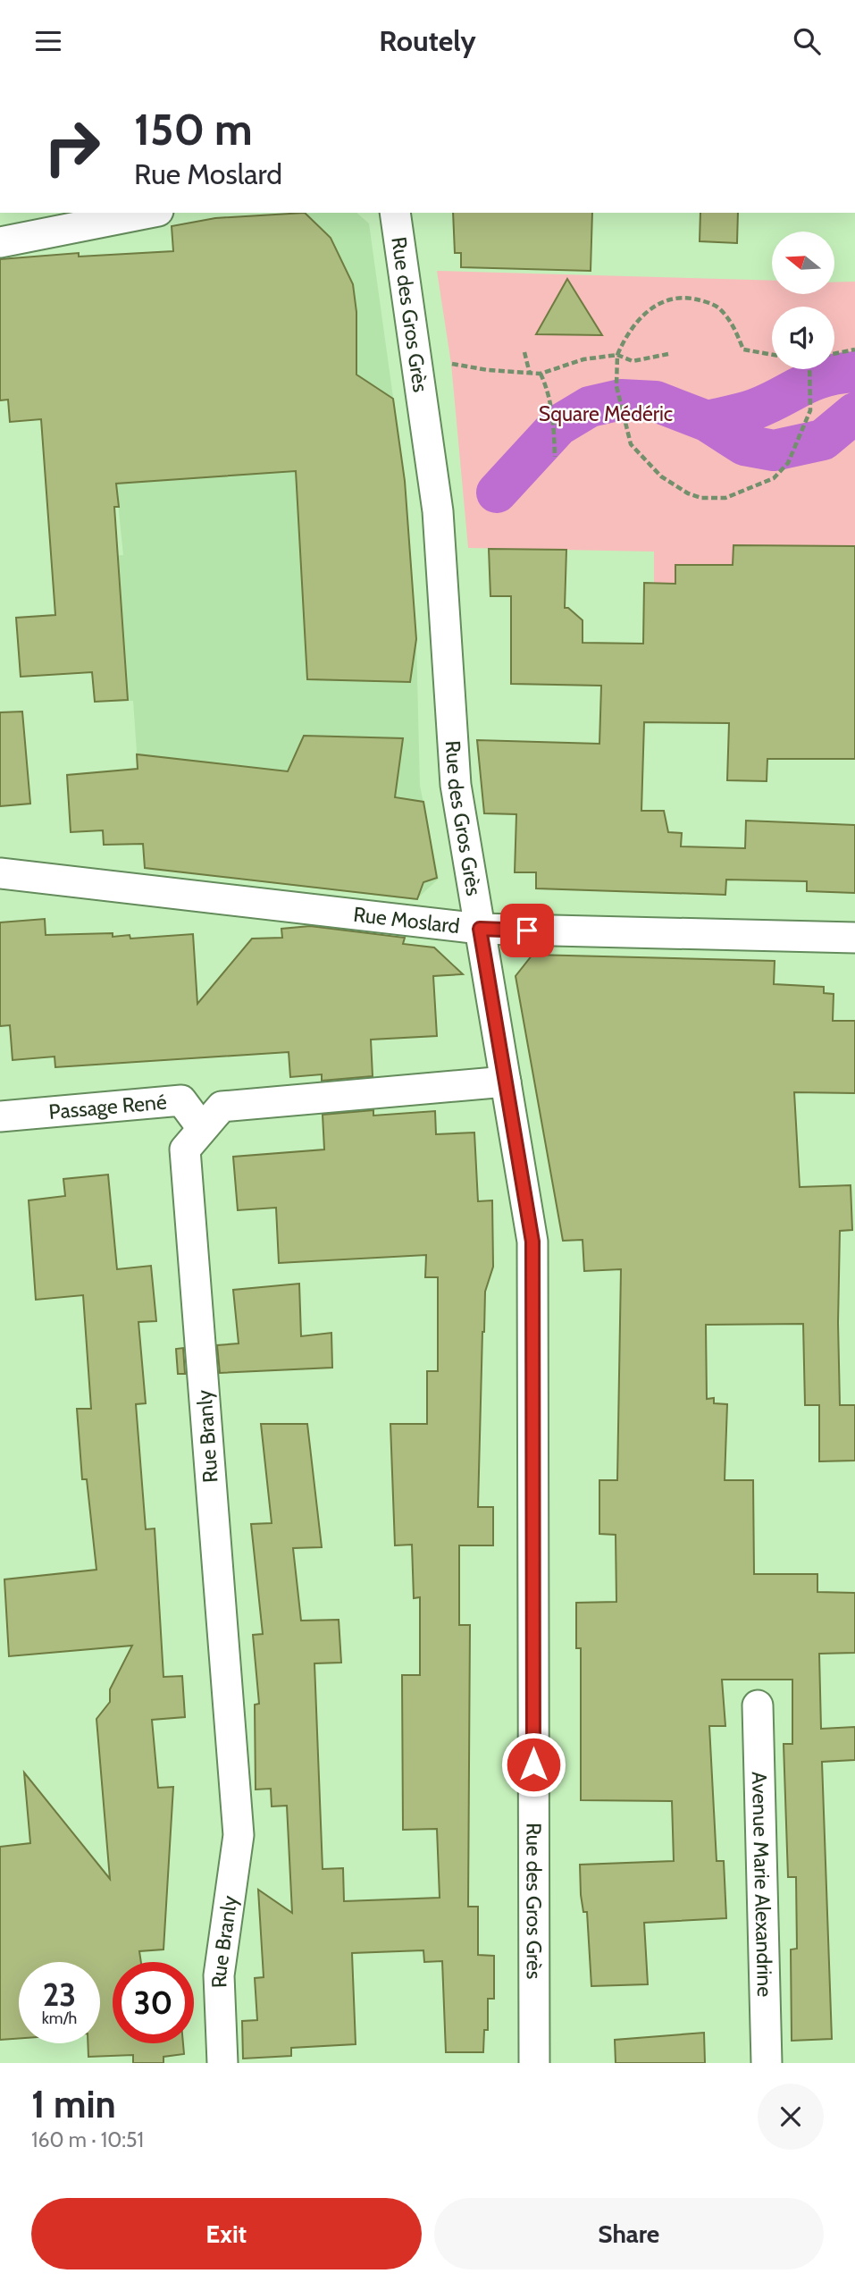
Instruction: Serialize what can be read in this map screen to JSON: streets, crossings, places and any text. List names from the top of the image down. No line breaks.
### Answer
{"streets":{"street":["Rue des Gros Grès","Rue Moslard","Passage René","Rue Branly","Avenue Marie Alexandrine"]},"crossings":[["Rue des Gros Grès","Rue Moslard"],["Rue des Gros Grès","Rue Branly"],["Passage René","Rue Branly"]],"parks":["Square Médéric"],"north":"left","page":{"header":"Routely","turn":["150 m","Rue Moslard"],"speed":"23 km/h","limit":"30","heading":["1 min","160 m · 10:51"],"buttons":["Exit","Share"]}}
